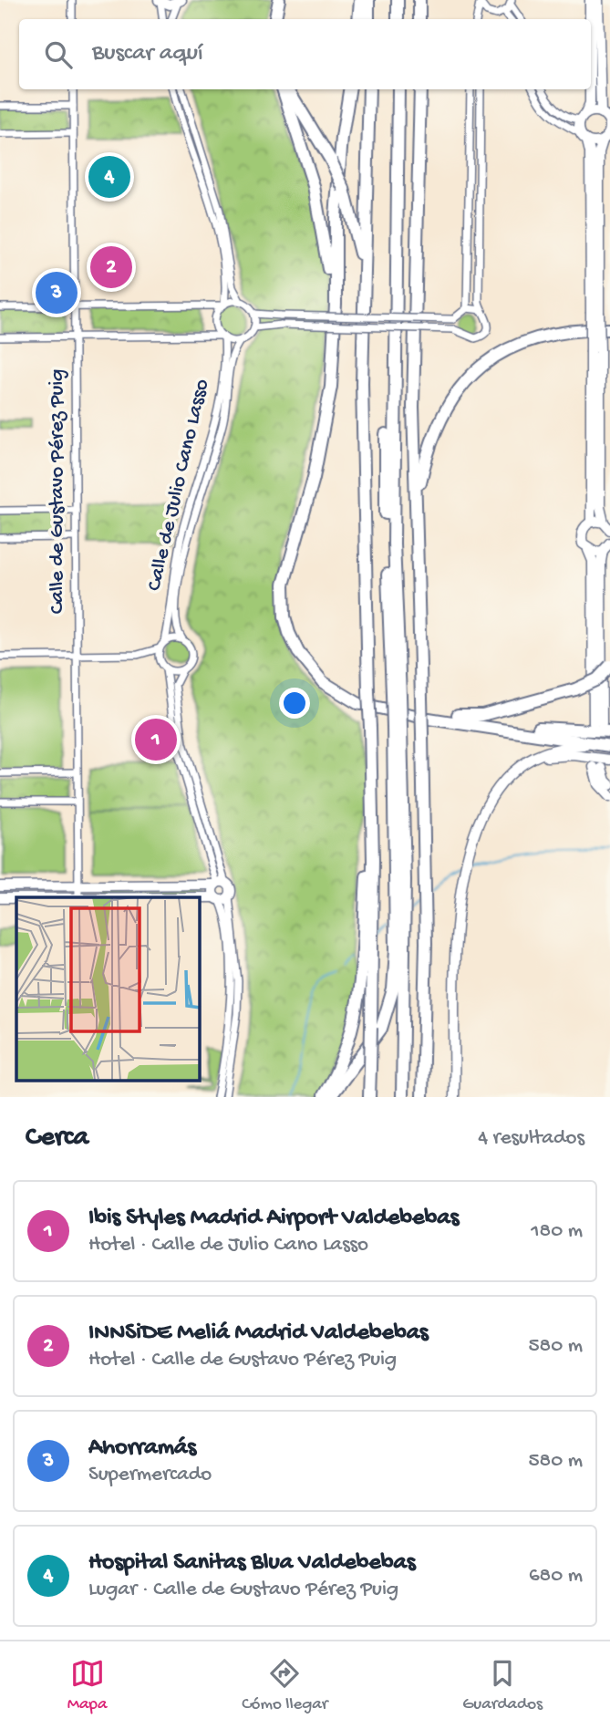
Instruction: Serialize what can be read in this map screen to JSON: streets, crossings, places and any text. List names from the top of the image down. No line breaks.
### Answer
{"streets":{"street":["Calle de Julio Cano Lasso","Calle de Gustavo Pérez Puig"]},"page":{"search":"Buscar aquí","pins":["4","2","3","1"],"heading":["Cerca","4 resultados"],"list":[{"mark":"1","name":"Ibis Styles Madrid Airport Valdebebas","note":"Hotel · Calle de Julio Cano Lasso","value":"180 m"},{"mark":"2","name":"INNSiDE Meliá Madrid Valdebebas","note":"Hotel · Calle de Gustavo Pérez Puig","value":"580 m"},{"mark":"3","name":"Ahorramás","note":"Supermercado","value":"580 m"},{"mark":"4","name":"Hospital Sanitas Blua Valdebebas","note":"Lugar · Calle de Gustavo Pérez Puig","value":"680 m"}],"nav":["Mapa","Cómo llegar","Guardados"]}}
